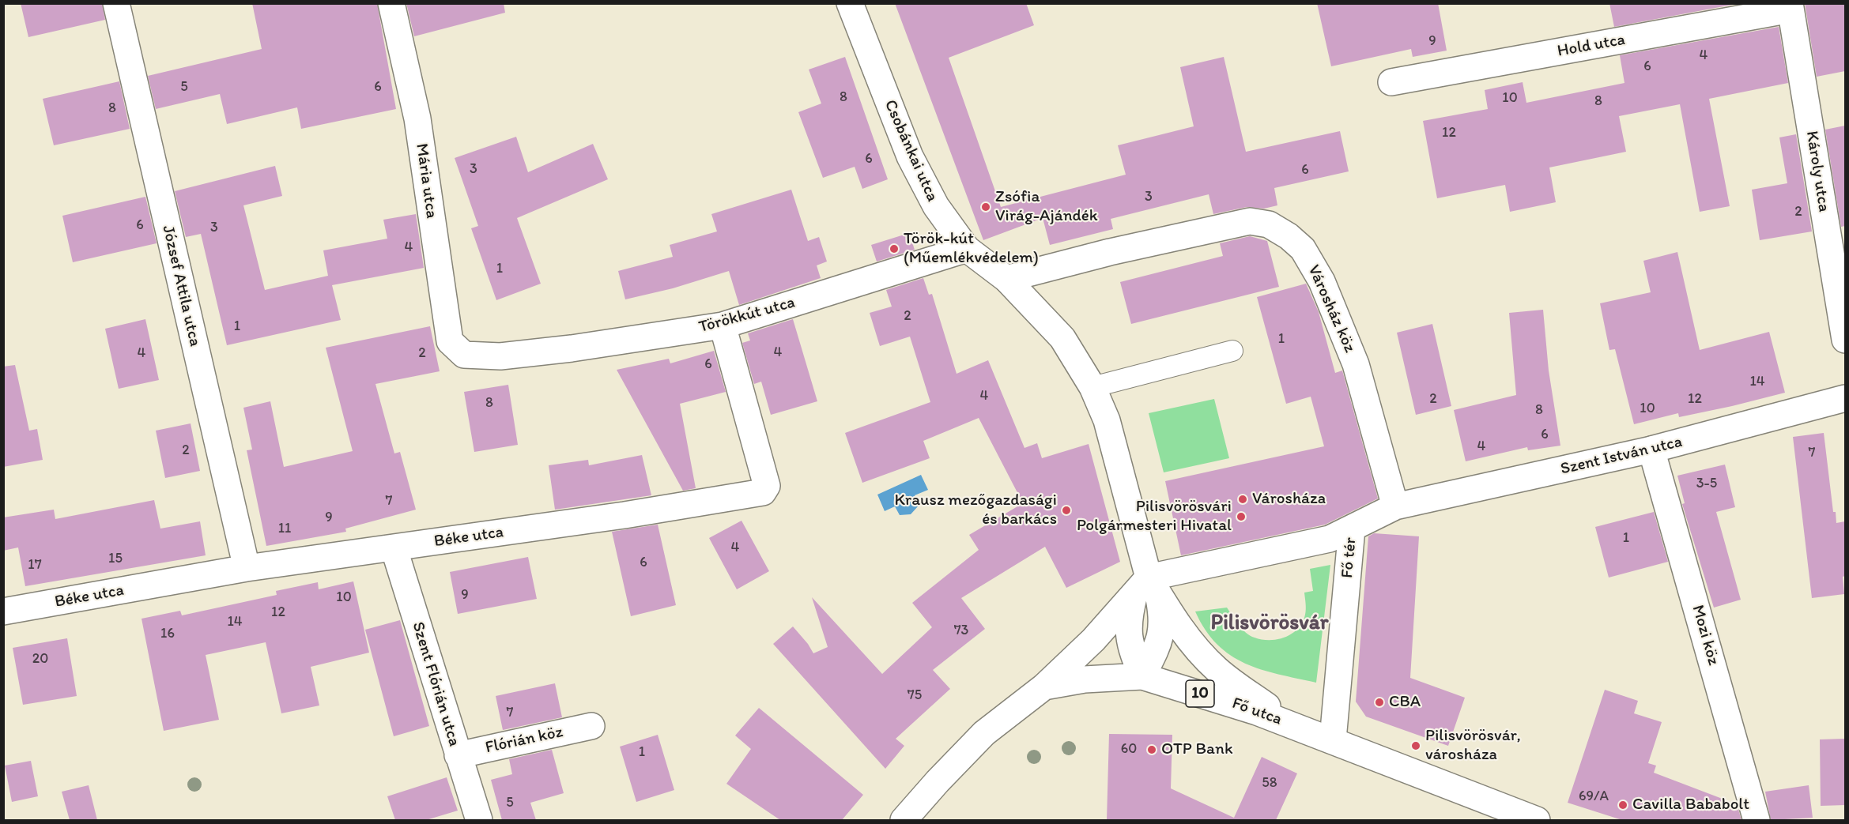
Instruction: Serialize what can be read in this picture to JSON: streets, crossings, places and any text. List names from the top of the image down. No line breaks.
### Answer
{"streets":{"street":["Hold utca","Csobánkai utca","Károly utca","Mária utca","József Attila utca","Városház köz","Törökkút utca","Szent István utca","Béke utca","Fő tér","Mozi köz","Szent Flórián utca","10","Fő utca","Flórián köz"]},"crossings":[["Hold utca","Károly utca"],["Csobánkai utca","Városház köz"],["Csobánkai utca","Törökkút utca"],["Csobánkai utca","Fő tér"],["Mária utca","Törökkút utca"],["József Attila utca","Béke utca"],["Városház köz","Szent István utca"],["Törökkút utca","Béke utca"],["Szent István utca","Fő tér"],["Szent István utca","Mozi köz"],["Béke utca","Szent Flórián utca"],["Fő tér","Fő utca"],["Szent Flórián utca","Flórián köz"]],"districts":["Pilisvörösvár"],"places":["Zsófia Virág-Ajándék","Török-kút (Műemlékvédelem)","Városháza","Krausz mezőgazdasági és barkács","Pilisvörösvári Polgármesteri Hivatal","CBA","Pilisvörösvár, városháza","OTP Bank","Cavilla Bababolt"],"house_numbers":["9","4","6","5","6","8","10","8","8","12","6","3","6","3","2","6","3","4","1","2","1","1","4","4","2","6","14","4","2","12","8","10","8","6","4","2","7","3-5","7","9","11","1","4","15","6","17","9","10","12","14","73","16","20","75","7","60","1","58","69/A","5"]}
